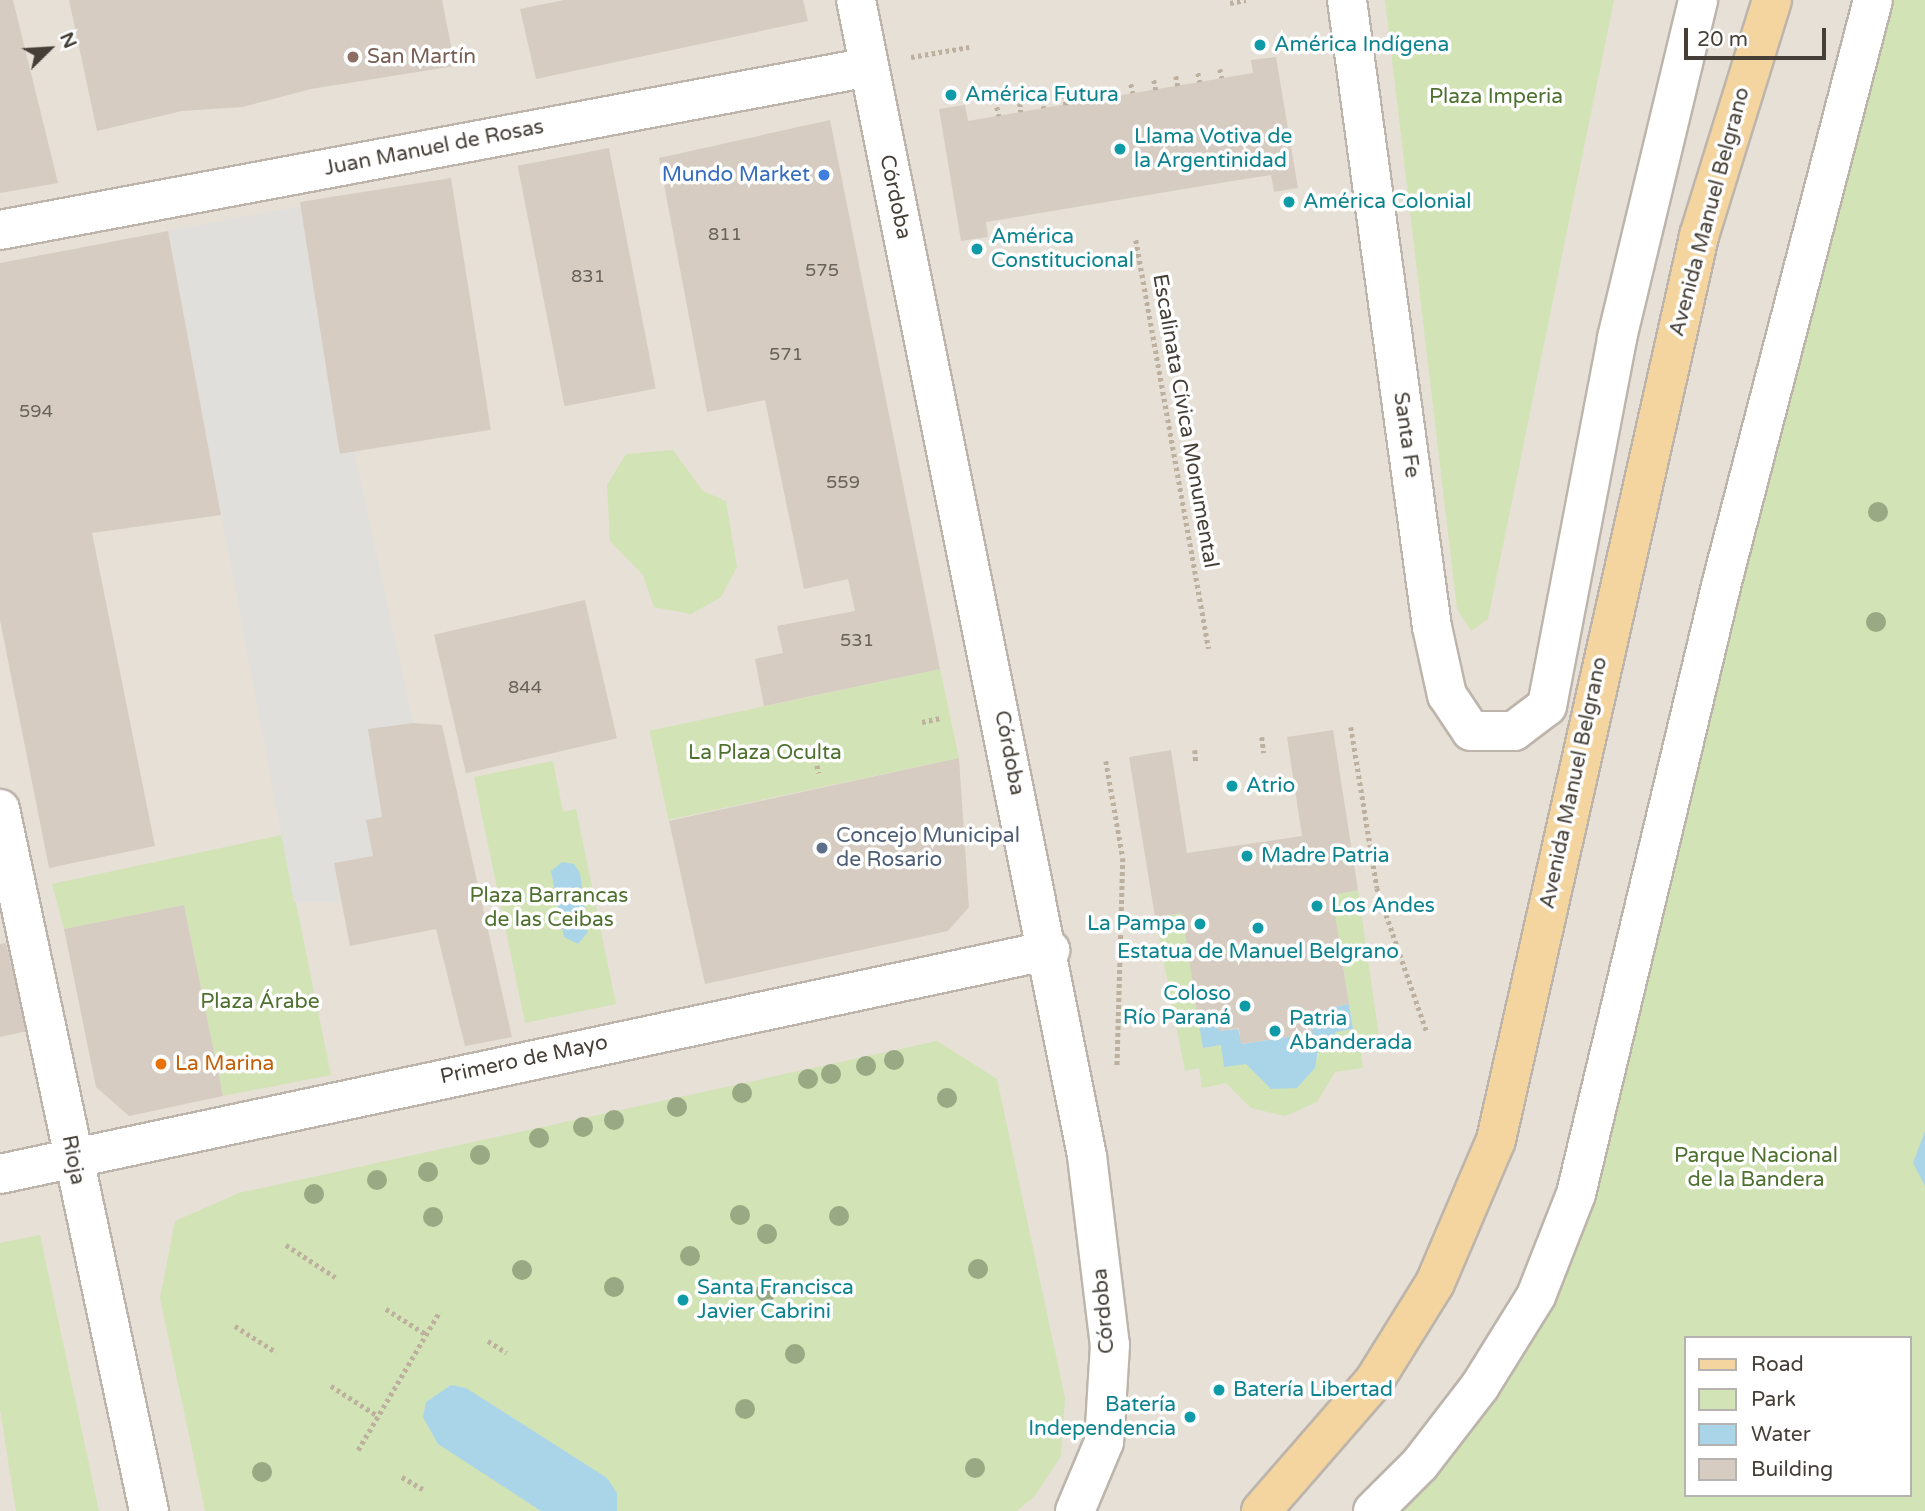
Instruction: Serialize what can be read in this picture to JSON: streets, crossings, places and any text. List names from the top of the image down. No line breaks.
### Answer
{"streets":{"main road":["Avenida Manuel Belgrano"],"street":["Juan Manuel de Rosas","Córdoba","Santa Fe","Primero de Mayo","Rioja"],"path":["Escalinata Cívica Monumental"]},"crossings":[["Juan Manuel de Rosas","Córdoba"],["Córdoba","Primero de Mayo"],["Avenida Manuel Belgrano","Santa Fe"],["Primero de Mayo","Rioja"]],"parks":["Plaza Imperia","La Plaza Oculta","Plaza Barrancas de las Ceibas","Plaza Árabe","Parque Nacional de la Bandera"],"places":["América Indígena","San Martín","América Futura","Llama Votiva de la Argentinidad","Mundo Market","América Colonial","América Constitucional","Atrio","Concejo Municipal de Rosario","Madre Patria","Los Andes","La Pampa","Estatua de Manuel Belgrano","Coloso Río Paraná","Patria Abanderada","La Marina","Santa Francisca Javier Cabrini","Batería Libertad","Batería Independencia"],"house_numbers":["811","575","831","571","594","559","531","844"],"legend":["Road","Park","Water","Building"],"scale_bar":"20 m","north":"top right"}
